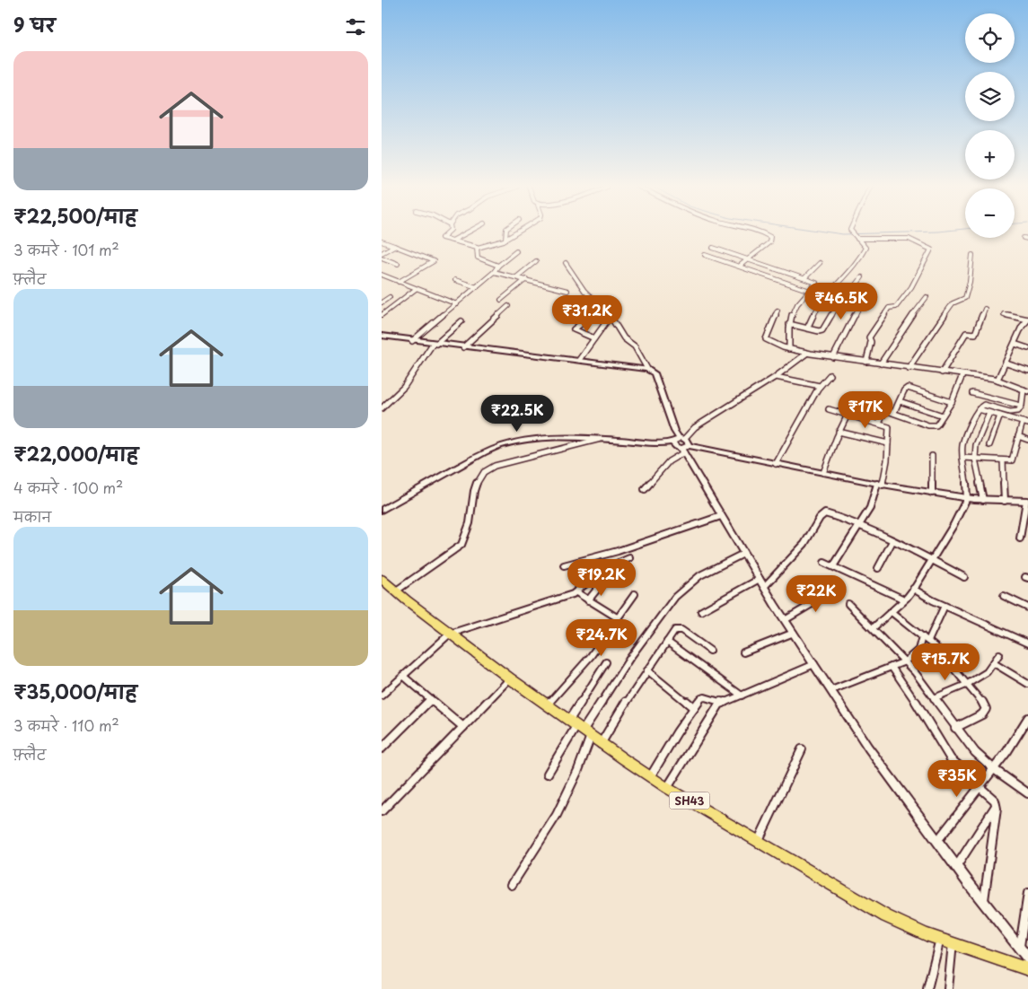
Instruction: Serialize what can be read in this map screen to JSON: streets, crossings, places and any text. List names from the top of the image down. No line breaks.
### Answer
{"streets":{"main road":["SH43"]},"page":{"heading":"9 घर","map_buttons":["+","−"],"list":[{"name":"₹22,500/माह","note":"3 कमरे · 101 m² · फ़्लैट"},{"name":"₹22,000/माह","note":"4 कमरे · 100 m² · मकान"},{"name":"₹35,000/माह","note":"3 कमरे · 110 m² · फ़्लैट"}],"price":["₹46.5K","₹31.2K","₹17K","₹22.5K","₹19.2K","₹22K","₹24.7K","₹15.7K","₹35K"]}}
